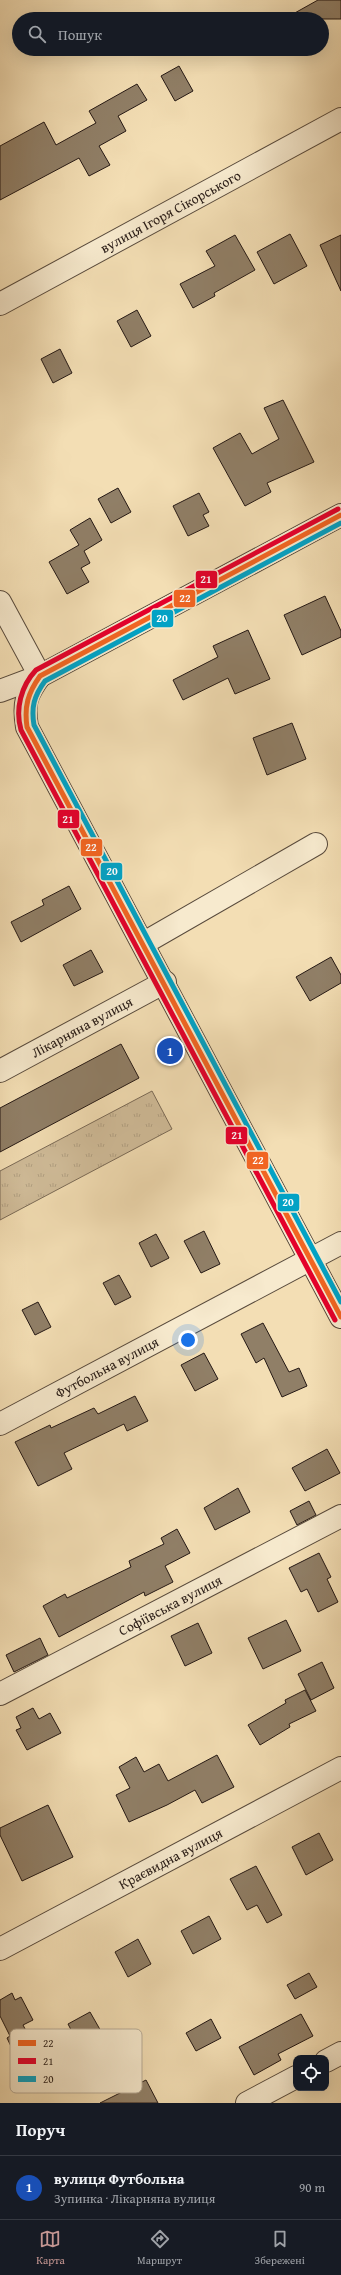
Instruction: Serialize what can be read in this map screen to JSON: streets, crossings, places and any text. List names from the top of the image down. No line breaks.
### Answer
{"streets":{"street":["вулиця Ігоря Сікорського","Лікарняна вулиця","Футбольна вулиця","Софіївська вулиця","Краєвидна вулиця"]},"lines":["transit line 21","transit line 22","transit line 20"],"legend":["22","21","20"],"page":{"search":"Пошук","pins":"1","heading":"Поруч","list":[{"mark":"1","name":"вулиця Футбольна","note":"Зупинка · Лікарняна вулиця","value":"90 m"}],"nav":["Карта","Маршрут","Збережені"]}}
